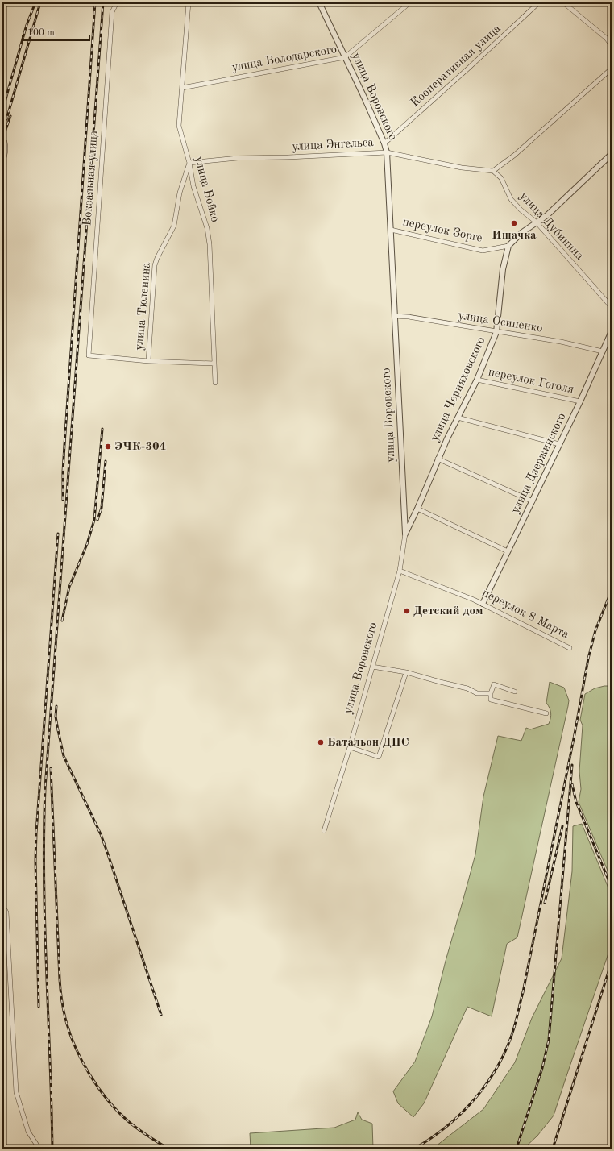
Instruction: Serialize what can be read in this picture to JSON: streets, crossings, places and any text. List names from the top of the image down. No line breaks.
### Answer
{"streets":{"street":["улица Володарского","Кооперативная улица","улица Воровского","улица Энгельса","Вокзальная улица","улица Бойко","улица Дубинина","переулок Зорге","улица Тюленина","улица Осипенко","переулок Гоголя","улица Черняховского","улица Дзержинского","переулок 8 Марта"]},"crossings":[["улица Володарского","улица Воровского"],["улица Володарского","улица Бойко"],["Кооперативная улица","улица Воровского"],["улица Воровского","улица Энгельса"],["улица Воровского","переулок Зорге"],["улица Воровского","улица Осипенко"],["улица Воровского","улица Черняховского"],["улица Воровского","переулок 8 Марта"],["улица Энгельса","улица Бойко"],["улица Энгельса","улица Дубинина"],["улица Энгельса","улица Тюленина"],["Вокзальная улица","улица Тюленина"],["улица Бойко","улица Тюленина"],["переулок Зорге","улица Черняховского"],["улица Осипенко","улица Черняховского"],["улица Осипенко","улица Дзержинского"],["переулок Гоголя","улица Черняховского"],["переулок Гоголя","улица Дзержинского"],["улица Дзержинского","переулок 8 Марта"]],"places":["Ишачка","ЭЧК-304","Детский дом","Батальон ДПС"],"scale_bar":"100 m"}
